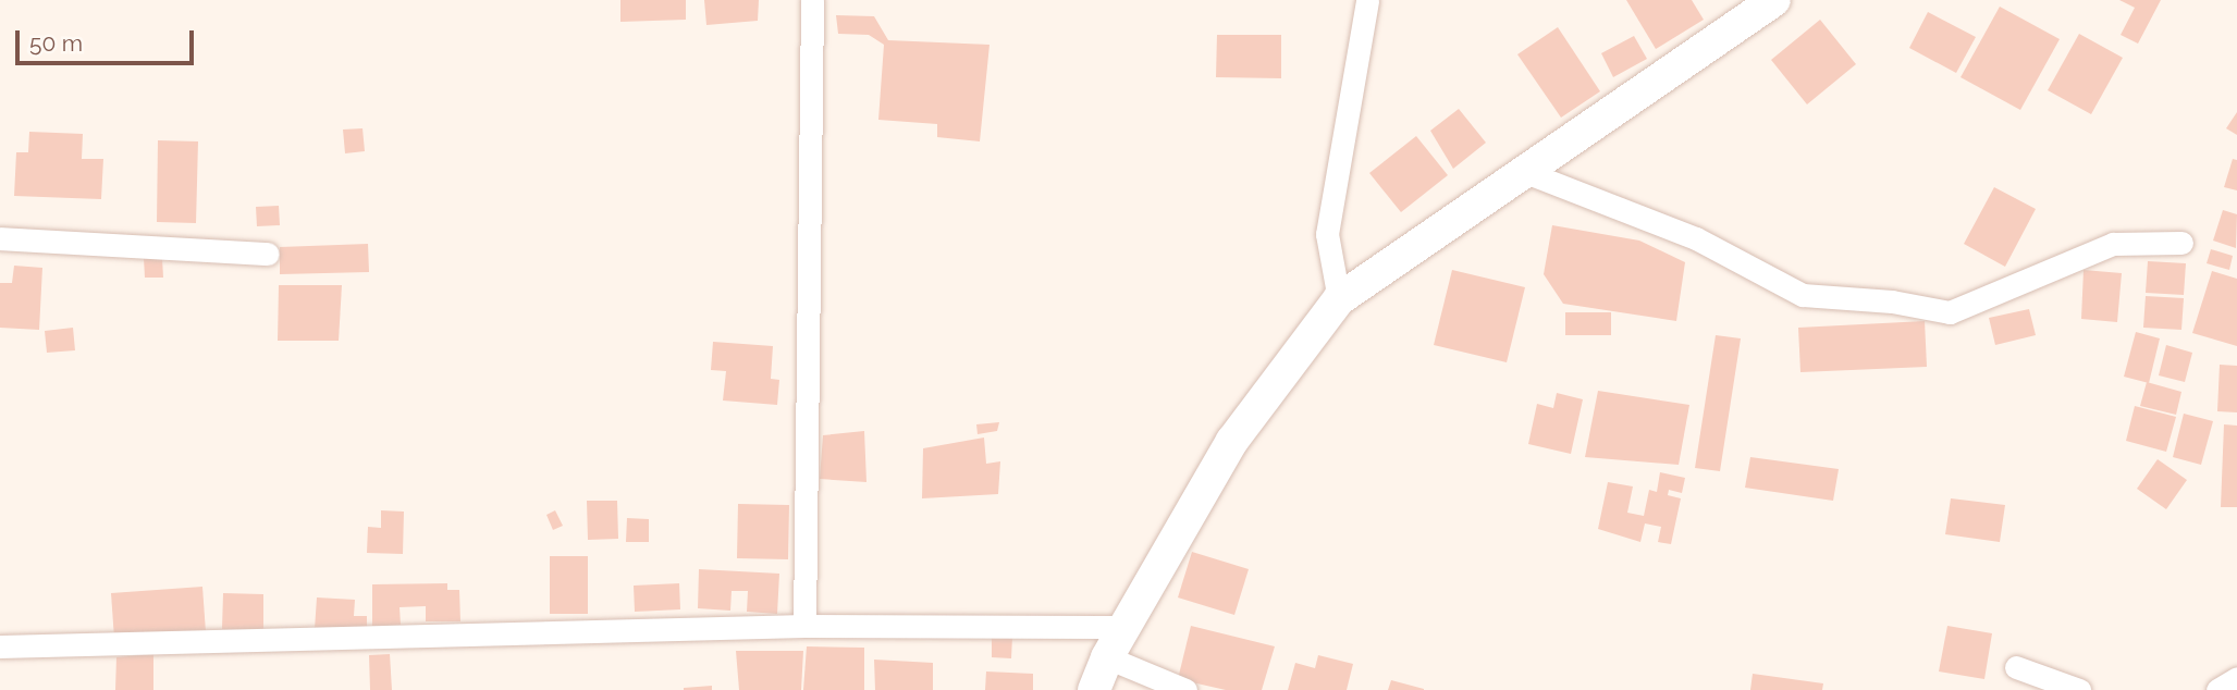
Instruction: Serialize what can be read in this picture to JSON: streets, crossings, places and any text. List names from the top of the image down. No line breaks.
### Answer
{"scale_bar":"50 m"}
